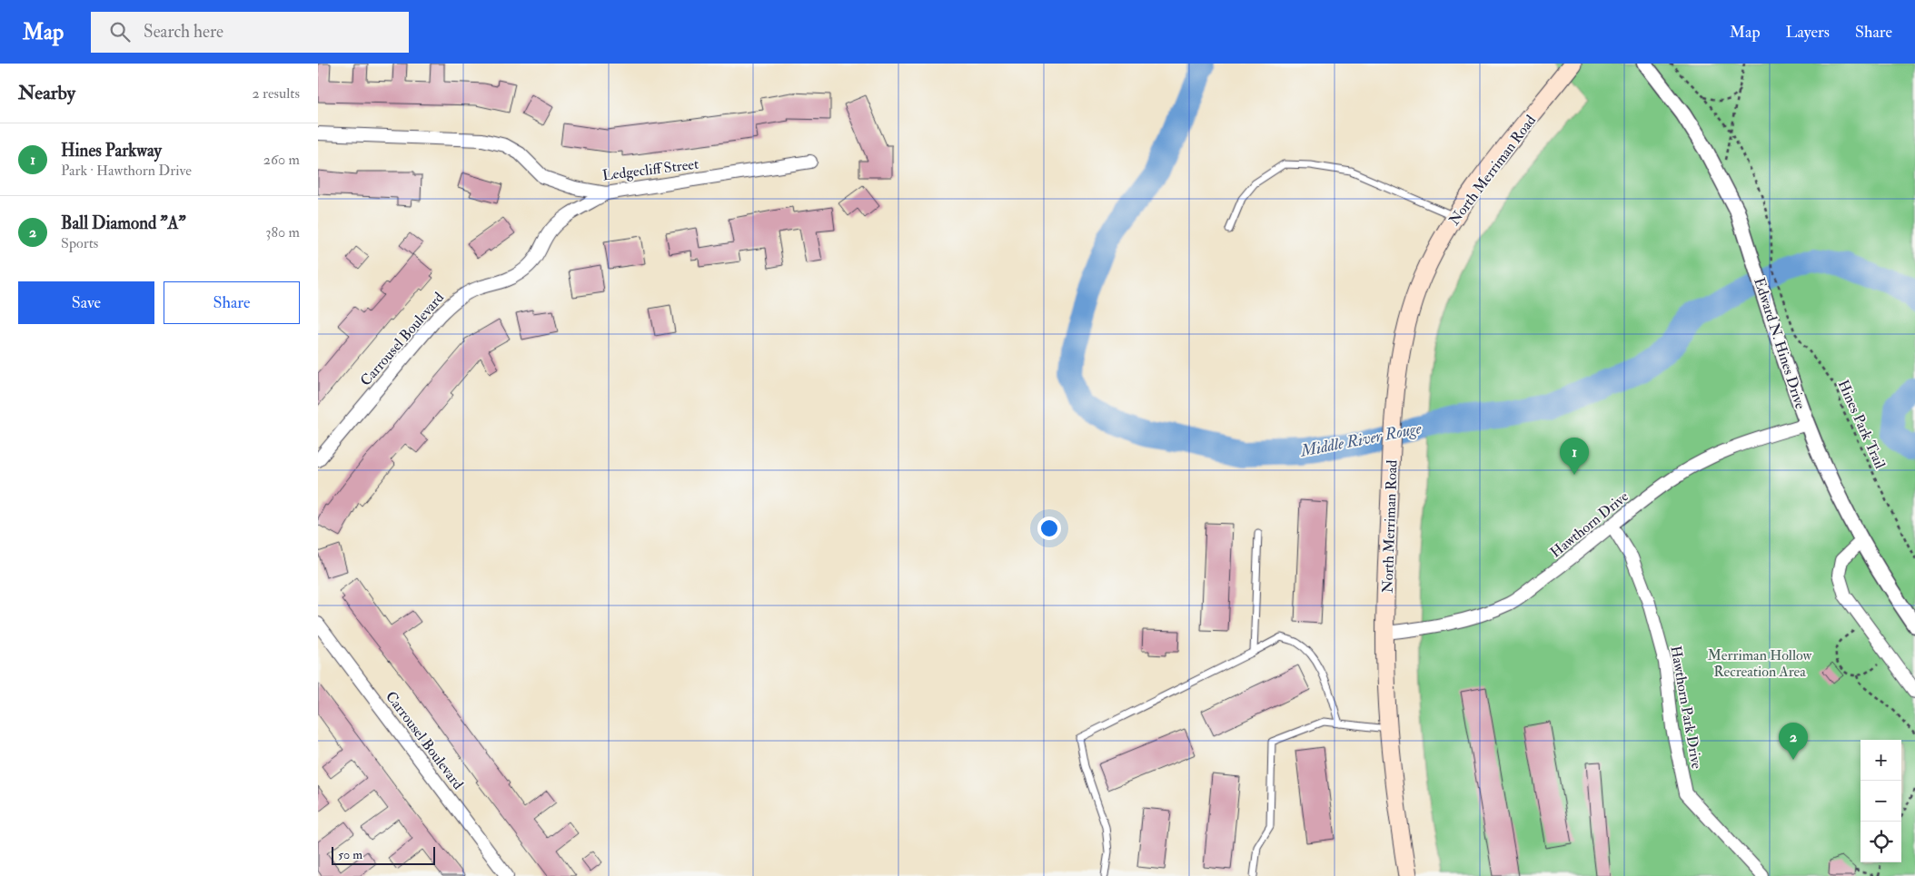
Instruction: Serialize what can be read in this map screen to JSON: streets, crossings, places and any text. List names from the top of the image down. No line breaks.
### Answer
{"streets":{"main road":["North Merriman Road"],"street":["Ledgecliff Street","Carrousel Boulevard","Edward N. Hines Drive","Hawthorn Drive","Hawthorn Park Drive"],"path":["Hines Park Trail"]},"crossings":[["Ledgecliff Street","Carrousel Boulevard"],["North Merriman Road","Hawthorn Drive"],["Edward N. Hines Drive","Hawthorn Drive"],["Hawthorn Drive","Hawthorn Park Drive"]],"water":["Middle River Rouge"],"parks":["Merriman Hollow Recreation Area"],"scale_bar":"50 m","page":{"header":"Map","search":"Search here","nav":["Map","Layers","Share"],"heading":["Nearby","2 results"],"list":[{"mark":"1","name":"Hines Parkway","note":"Park · Hawthorn Drive","value":"260 m"},{"mark":"2","name":"Ball Diamond \"A\"","note":"Sports","value":"380 m"}],"buttons":["Save","Share"],"pins":["1","2"],"map_buttons":["+","−"],"scale":"50 m"}}
